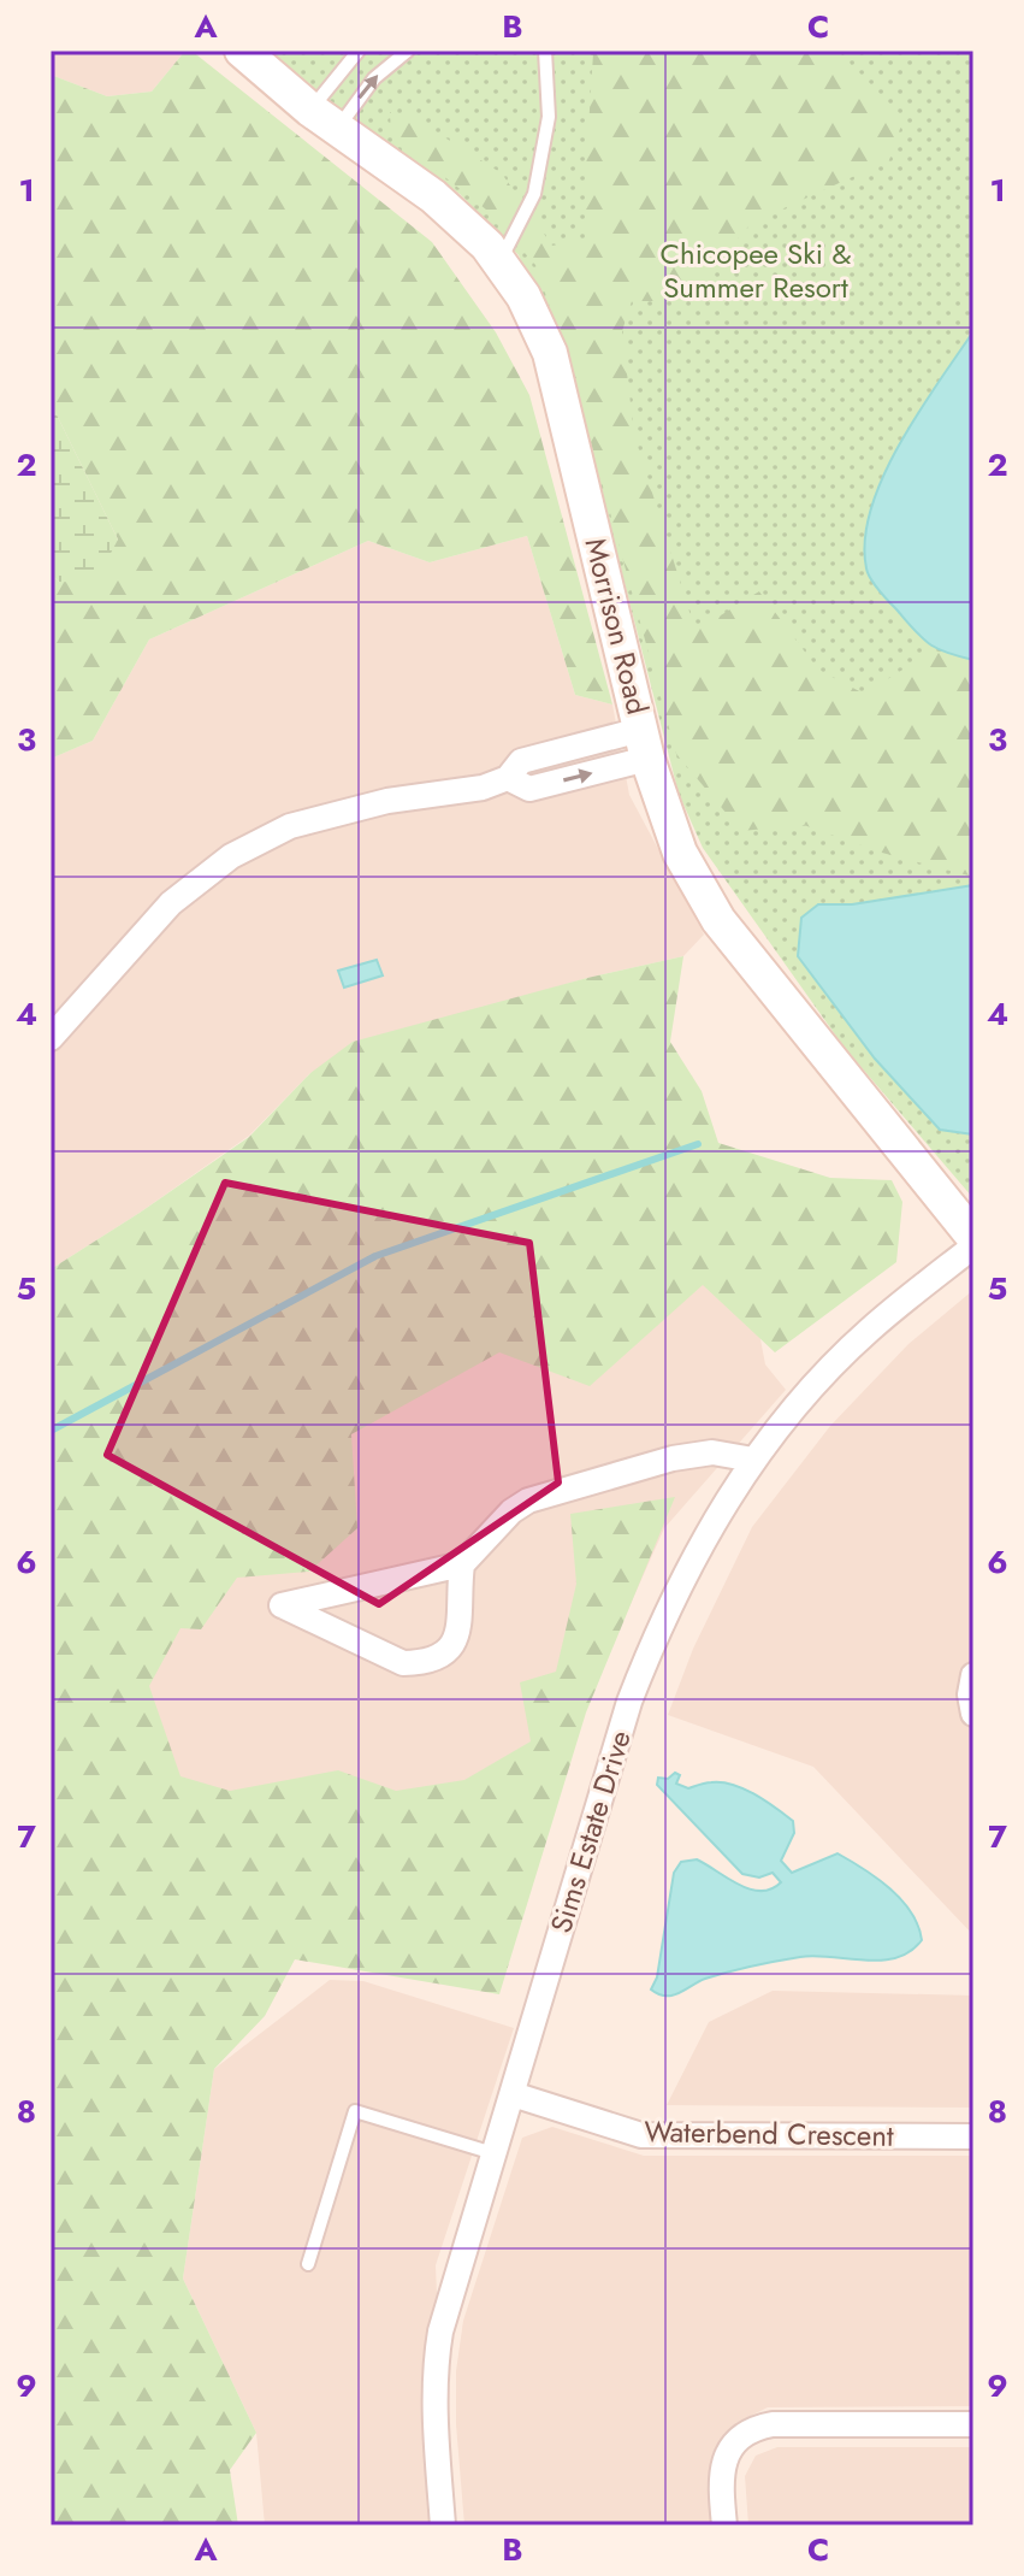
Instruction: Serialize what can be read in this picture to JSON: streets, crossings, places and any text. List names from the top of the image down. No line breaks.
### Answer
{"streets":{"street":["Morrison Road","Sims Estate Drive","Waterbend Crescent"]},"crossings":[["Sims Estate Drive","Waterbend Crescent"]],"parks":["Chicopee Ski & Summer Resort"],"grid":{"columns":["A","B","C"],"rows":["1","2","3","4","5","6","7","8","9"]}}
